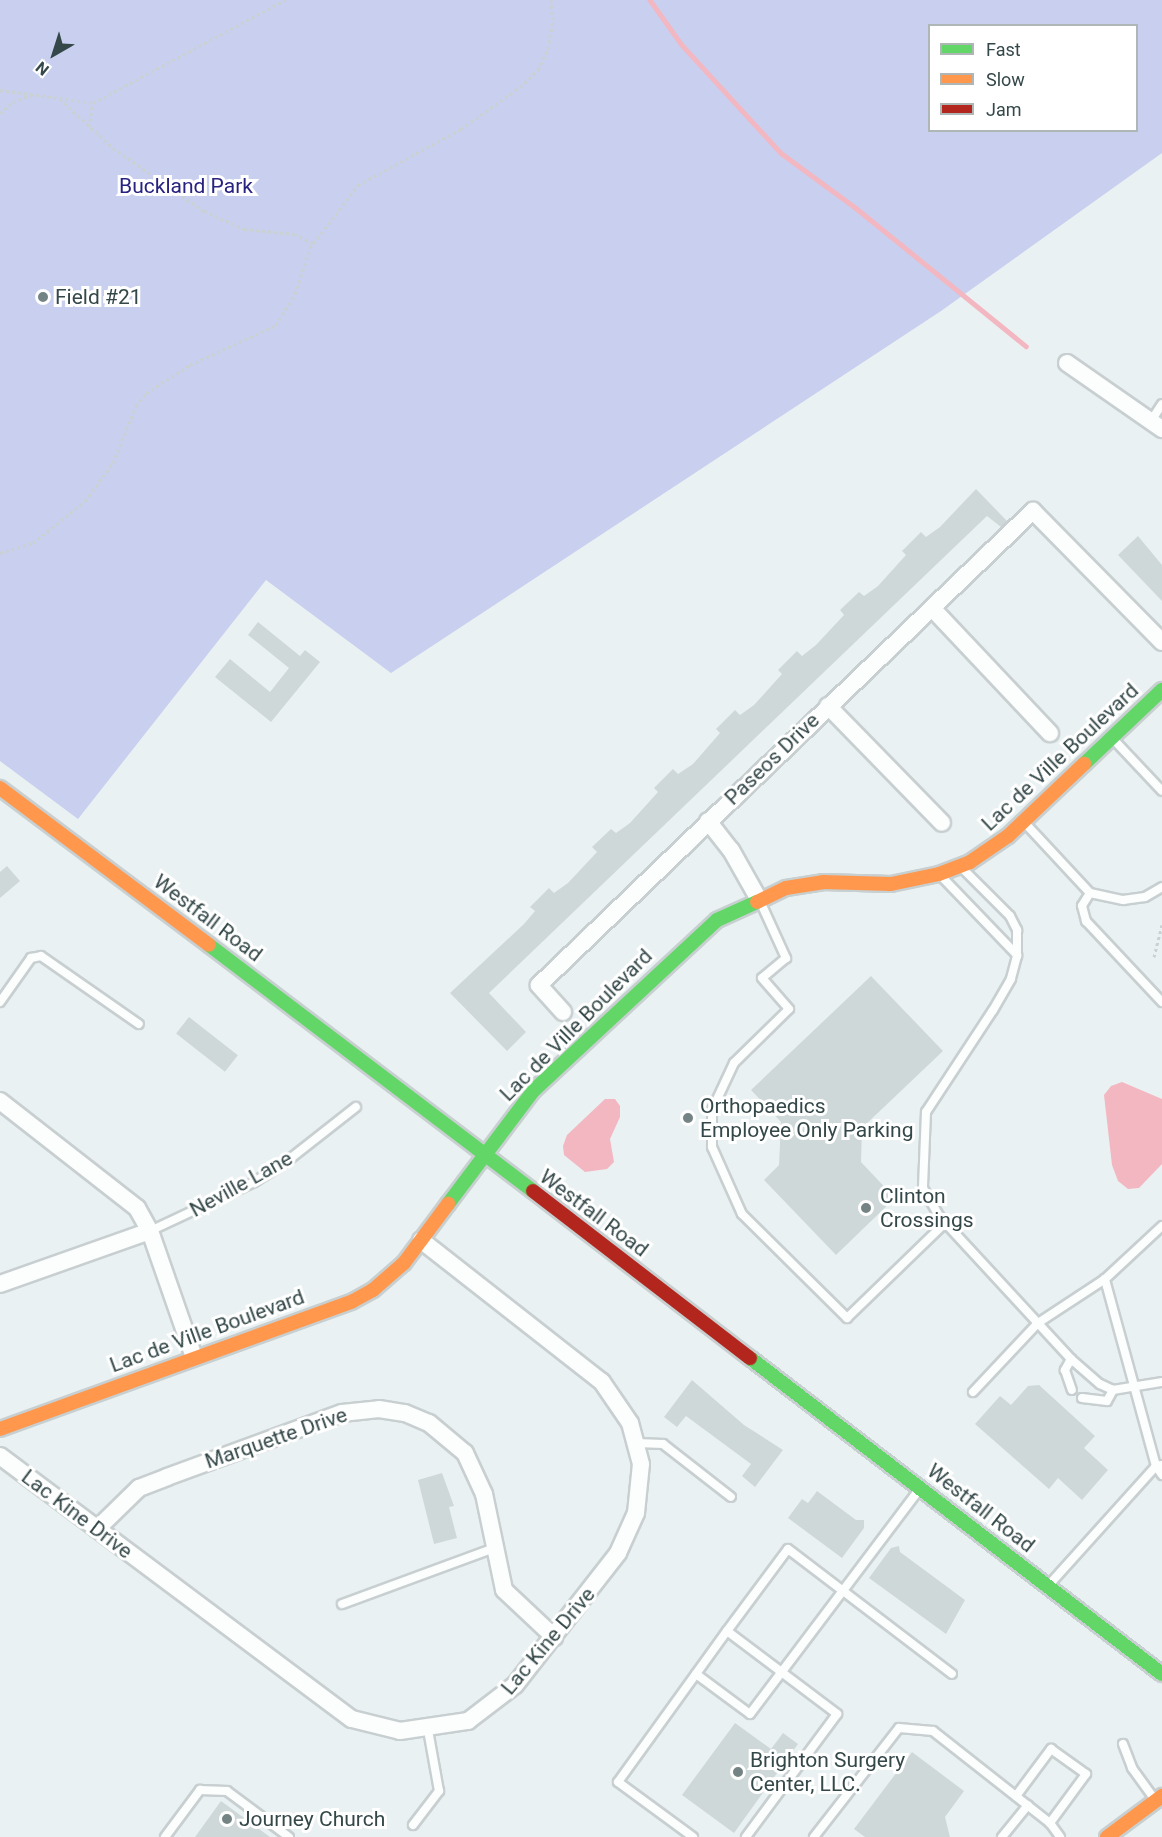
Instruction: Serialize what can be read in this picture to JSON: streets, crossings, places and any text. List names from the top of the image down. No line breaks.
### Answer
{"streets":{"street":["Lac de Ville Boulevard","Paseos Drive","Westfall Road","Marquette Drive","Lac Kine Drive"],"lane":["Neville Lane"]},"crossings":[["Lac de Ville Boulevard","Westfall Road"],["Lac de Ville Boulevard","Lac Kine Drive"],["Marquette Drive","Lac Kine Drive"]],"parks":["Buckland Park"],"places":["Field #21","Orthopaedics Employee Only Parking","Clinton Crossings","Brighton Surgery Center, LLC.","Journey Church"],"legend":["Fast","Slow","Jam"],"north":"bottom left"}
